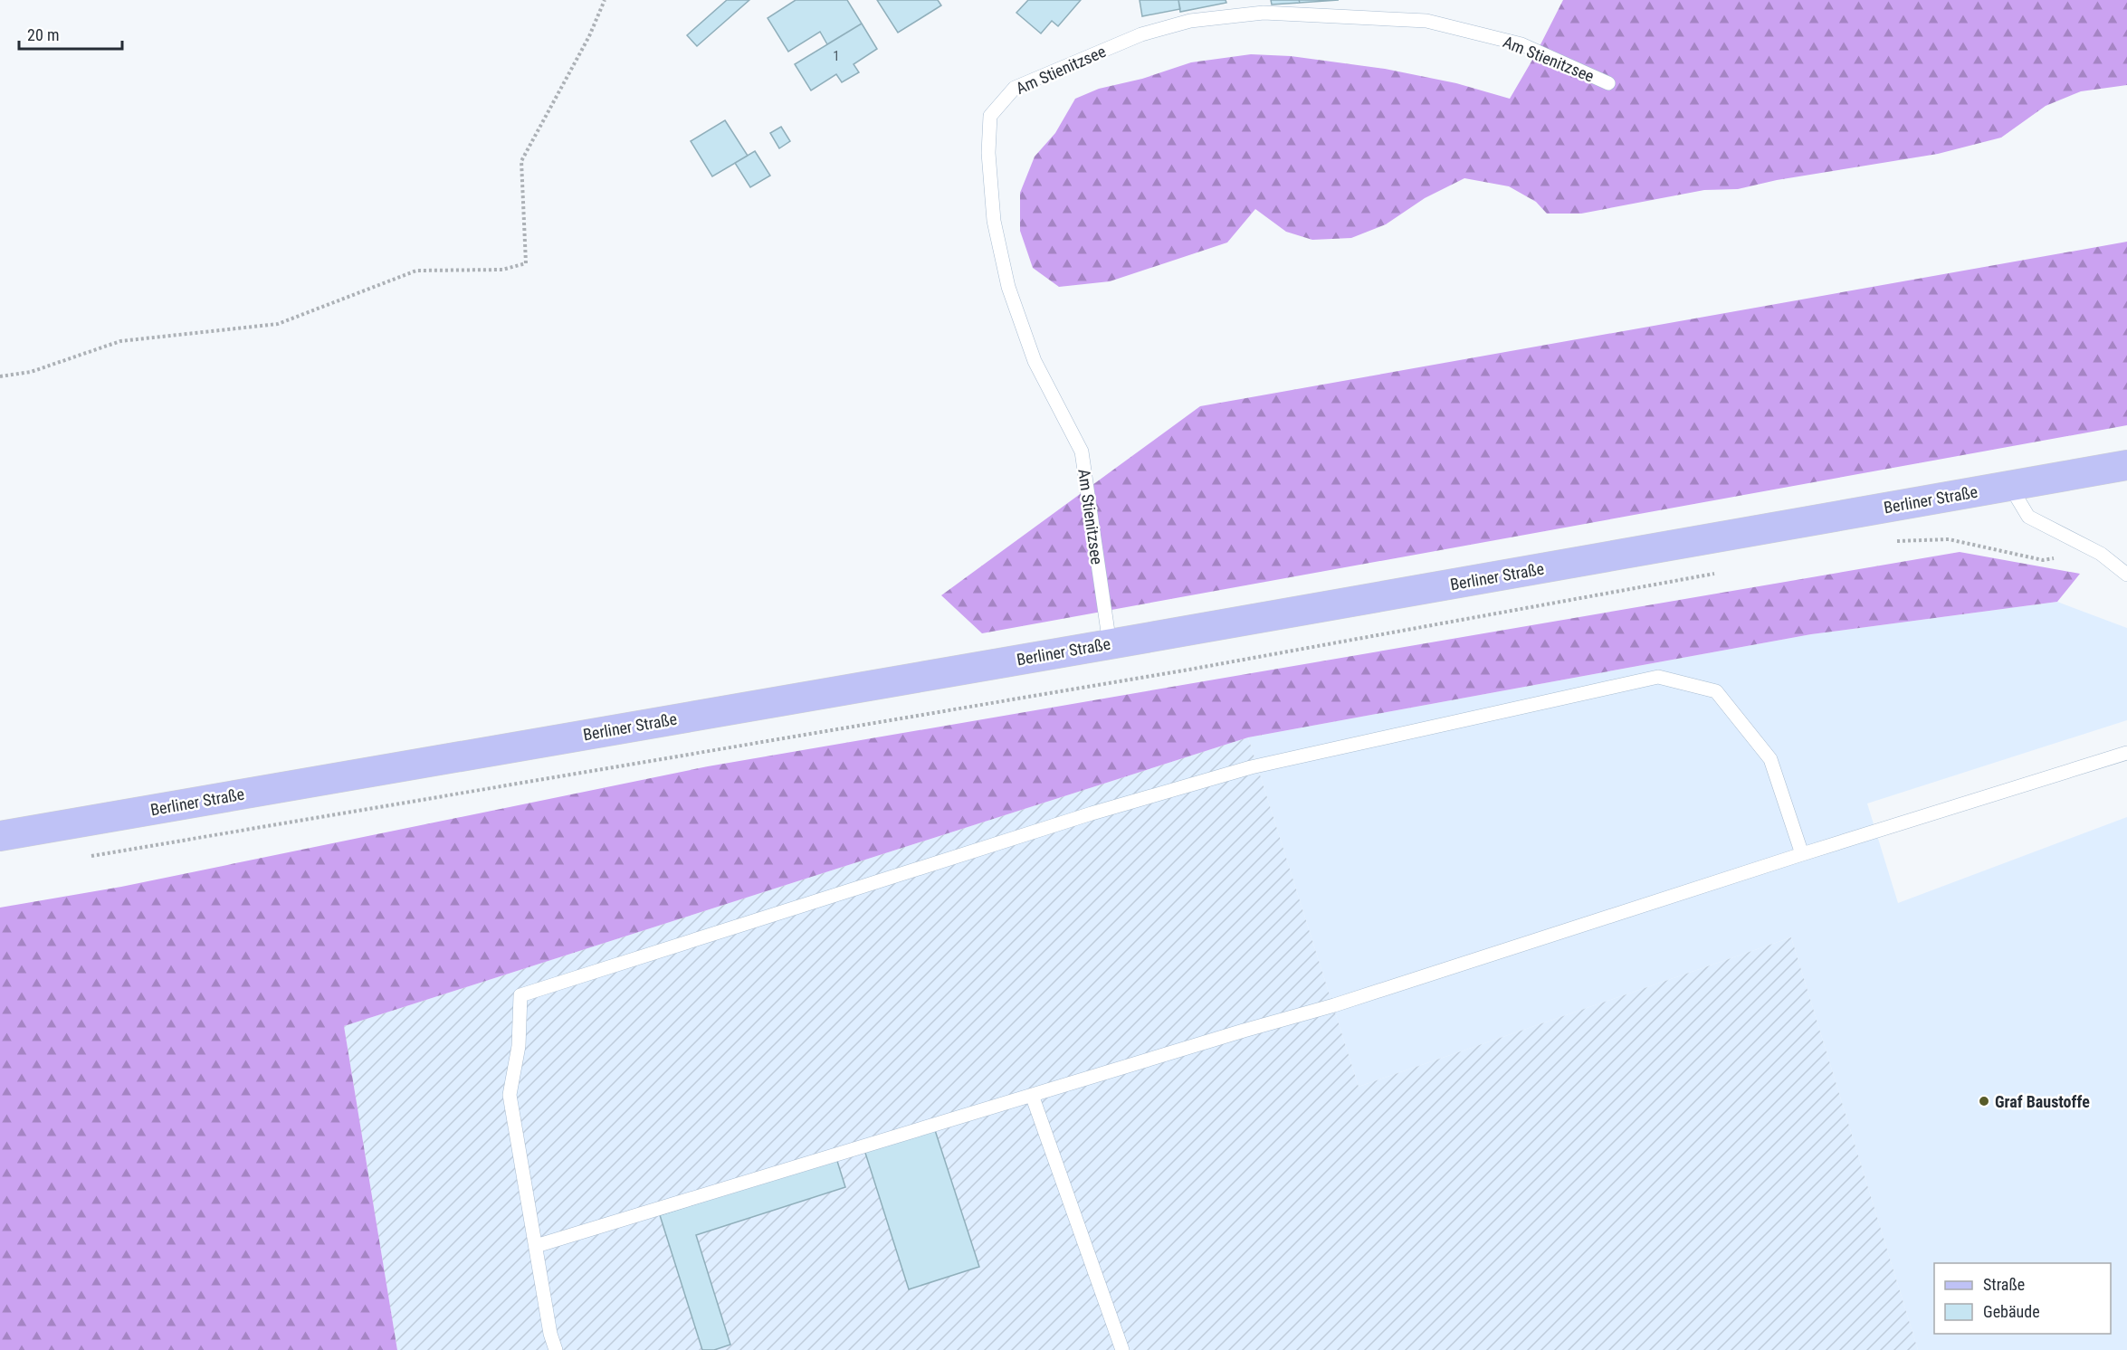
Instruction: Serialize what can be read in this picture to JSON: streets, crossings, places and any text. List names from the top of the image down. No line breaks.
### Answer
{"streets":{"main road":["Berliner Straße"],"lane":["Am Stienitzsee"]},"crossings":[["Am Stienitzsee","Berliner Straße"]],"places":["Graf Baustoffe"],"house_numbers":["1"],"legend":["Straße","Gebäude"],"scale_bar":"20 m"}
